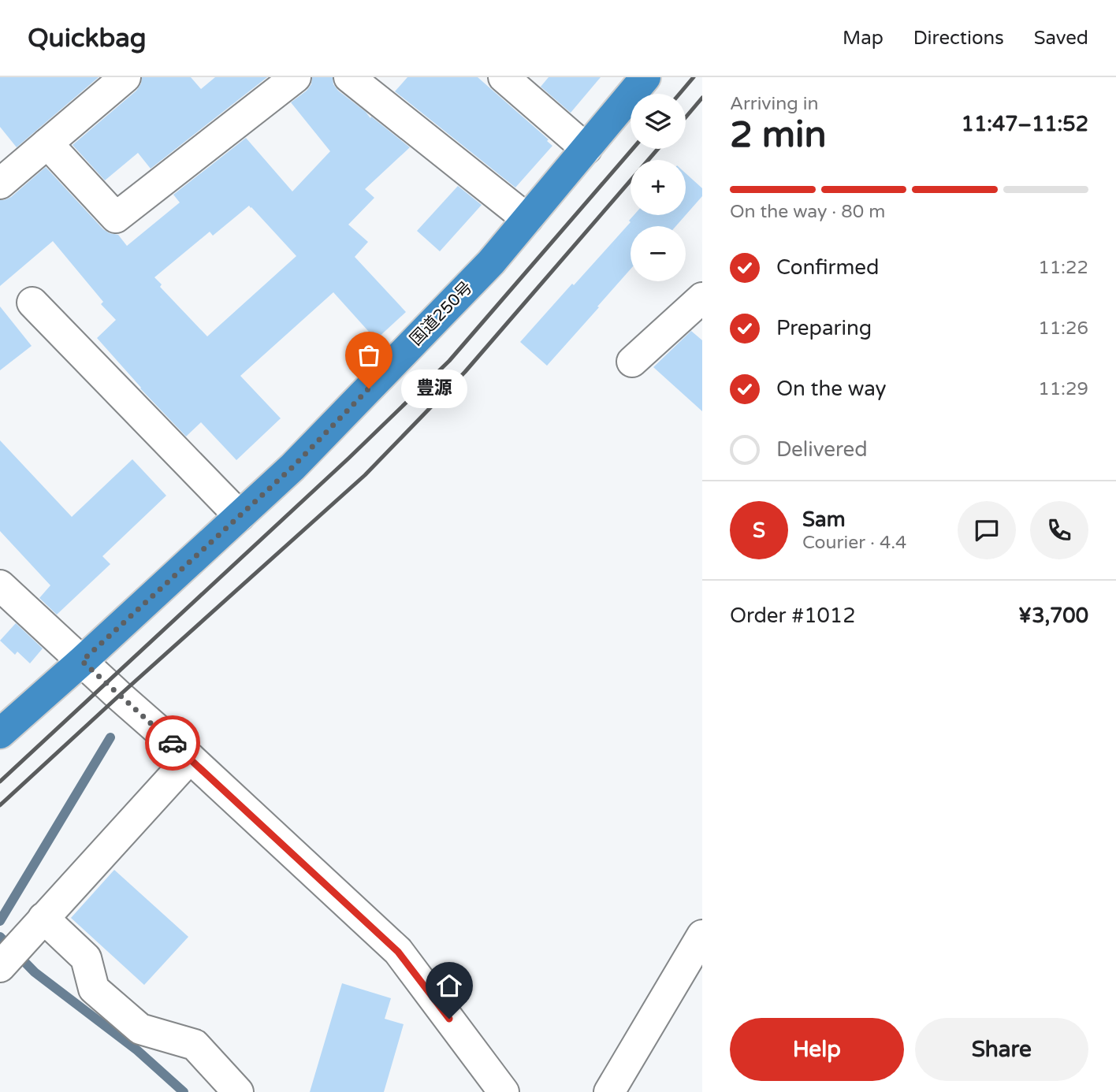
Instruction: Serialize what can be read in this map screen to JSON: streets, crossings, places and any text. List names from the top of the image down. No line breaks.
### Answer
{"streets":{"highway":["国道250号"]},"places":["豊源"],"page":{"header":"Quickbag","nav":["Map","Directions","Saved"],"heading":["2 min","Arriving in","11:47–11:52"],"panel":["Sam","Courier · 4.4","Order #1012","¥3,700"],"map_buttons":["+","−"],"bar":"On the way · 80 m","list":[["Confirmed","11:22"],["Preparing","11:26"],["On the way","11:29"],"Delivered"],"bubble":"豊源","round":"S","buttons":["Help","Share"]}}
